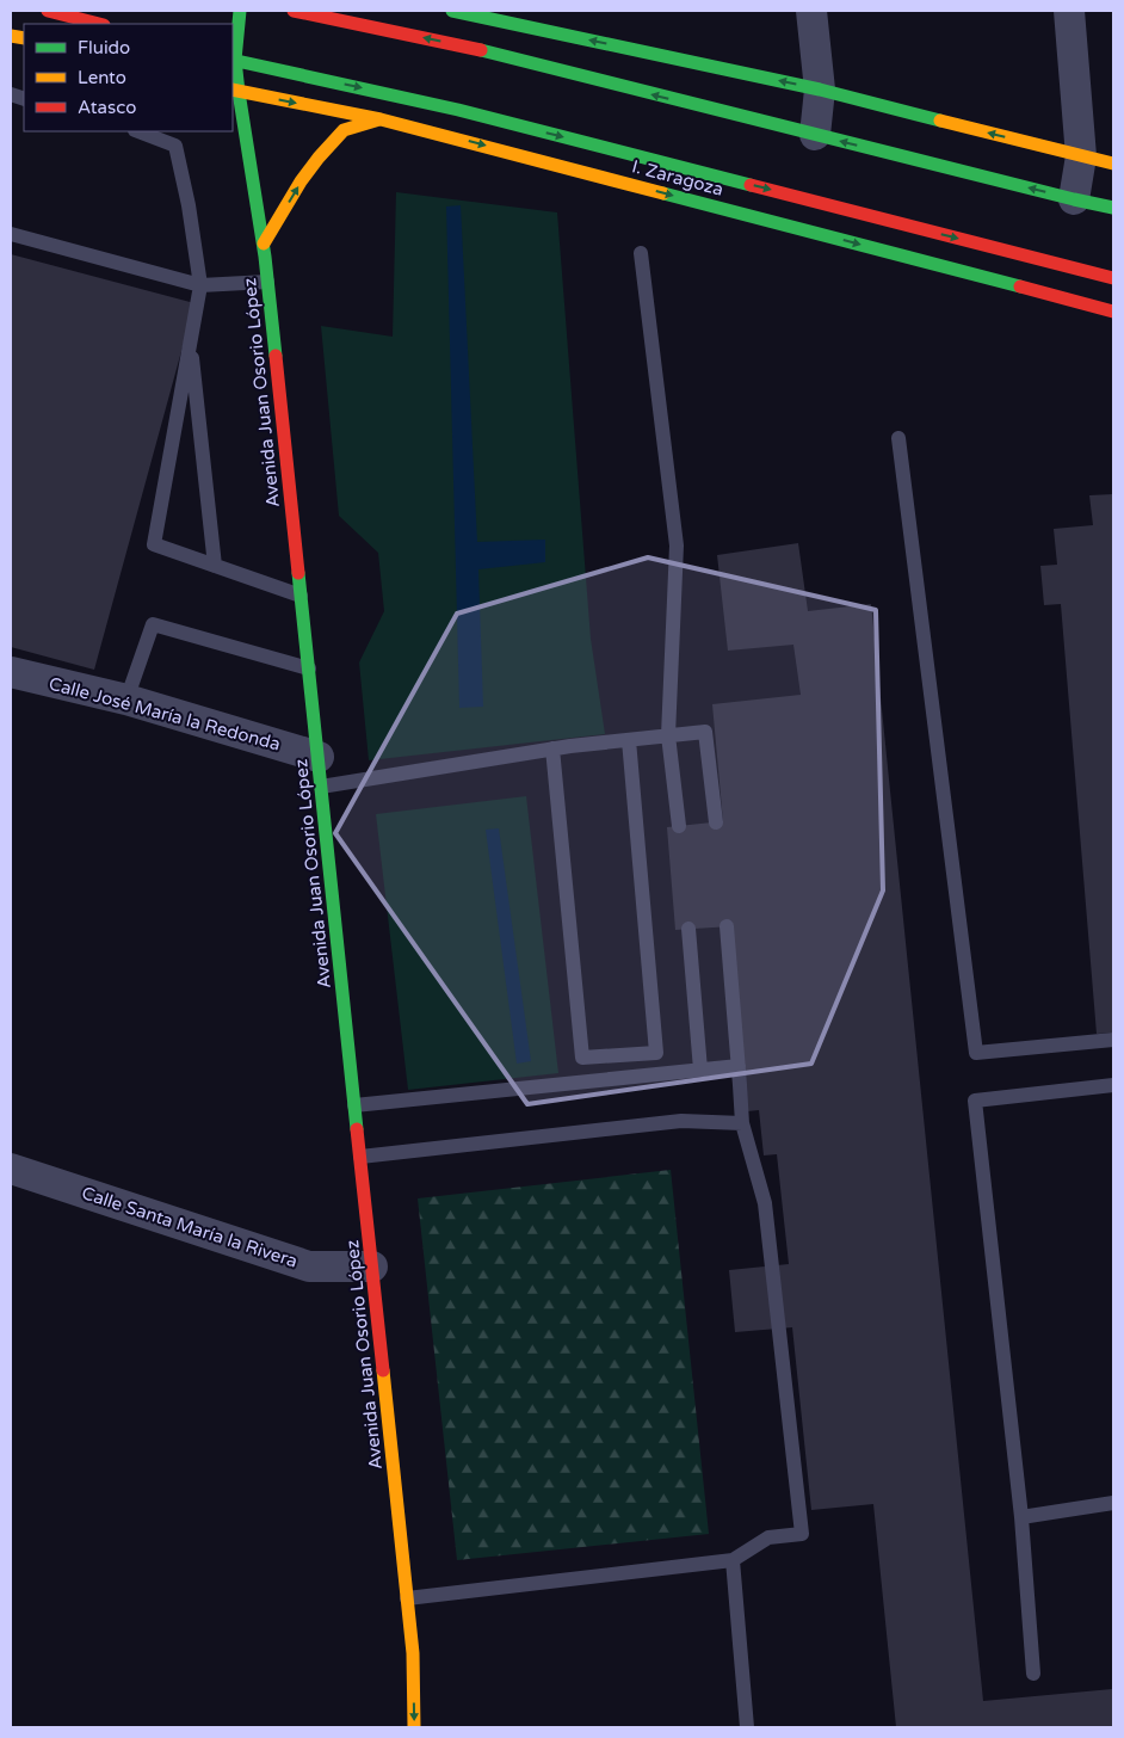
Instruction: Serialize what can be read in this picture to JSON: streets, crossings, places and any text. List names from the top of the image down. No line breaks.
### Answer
{"streets":{"main road":["I. Zaragoza","Avenida Juan Osorio López"],"street":["Calle José María la Redonda","Calle Santa María la Rivera"]},"crossings":[["I. Zaragoza","Avenida Juan Osorio López"],["Avenida Juan Osorio López","Calle José María la Redonda"],["Avenida Juan Osorio López","Calle Santa María la Rivera"]],"legend":["Fluido","Lento","Atasco"]}
